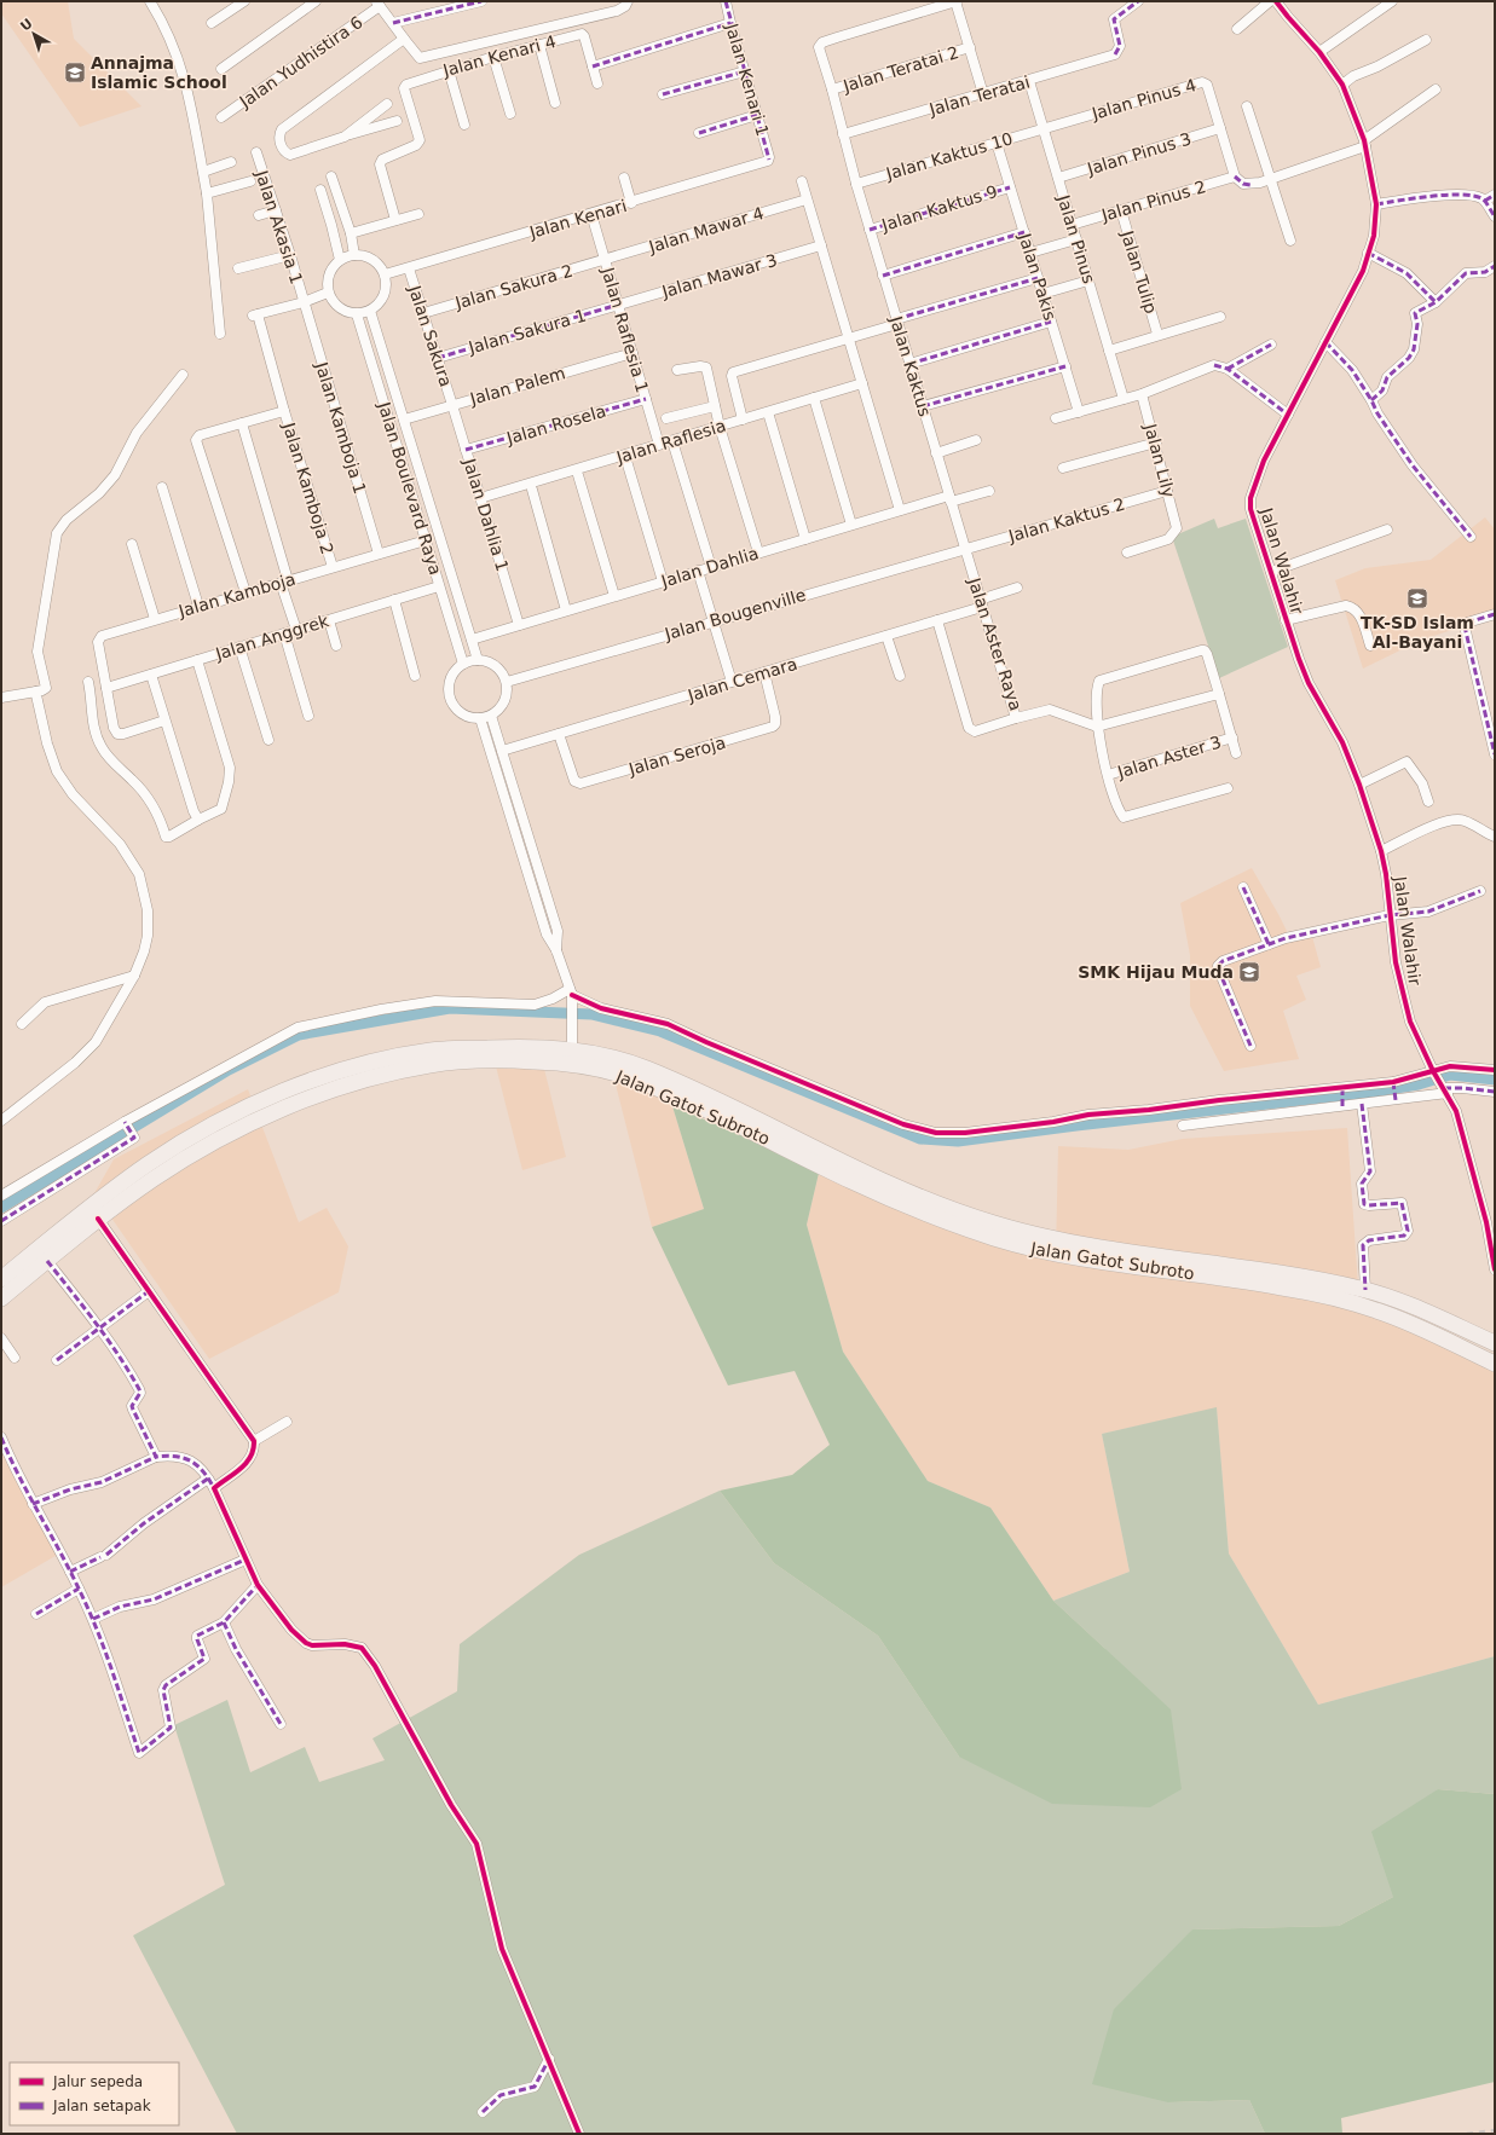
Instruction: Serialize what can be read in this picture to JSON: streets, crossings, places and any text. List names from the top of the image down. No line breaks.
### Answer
{"streets":{"highway":["Jalan Gatot Subroto"],"street":["Jalan Kenari 4","Jalan Yudhistira 6","Jalan Teratai 2","Jalan Kenari 1","Jalan Teratai","Jalan Pinus 4","Jalan Pinus 3","Jalan Kaktus 10","Jalan Pinus 2","Jalan Kaktus 9","Jalan Kenari","Jalan Akasia 1","Jalan Mawar 4","Jalan Pinus","Jalan Tulip","Jalan Mawar 3","Jalan Pakis","Jalan Sakura 2","Jalan Raflesia 1","Jalan Sakura 1","Jalan Sakura","Jalan Kaktus","Jalan Palem","Jalan Rosela","Jalan Kamboja 1","Jalan Raflesia","Jalan Lily","Jalan Kamboja 2","Jalan Boulevard Raya","Jalan Dahlia 1","Jalan Kaktus 2","Jalan Walahir","Jalan Dahlia","Jalan Kamboja","Jalan Bougenville","Jalan Anggrek","Jalan Aster Raya","Jalan Cemara","Jalan Seroja","Jalan Aster 3"]},"crossings":[["Jalan Teratai 2","Jalan Kaktus"],["Jalan Kenari 1","Jalan Kenari"],["Jalan Teratai","Jalan Pinus"],["Jalan Teratai","Jalan Kaktus"],["Jalan Pinus 4","Jalan Pinus 3"],["Jalan Pinus 4","Jalan Kaktus 10"],["Jalan Pinus 4","Jalan Pinus 2"],["Jalan Pinus 4","Jalan Pinus"],["Jalan Pinus 3","Jalan Pinus"],["Jalan Kaktus 10","Jalan Pinus"],["Jalan Kaktus 10","Jalan Pakis"],["Jalan Kaktus 10","Jalan Kaktus"],["Jalan Pinus 2","Jalan Pinus"],["Jalan Pinus 2","Jalan Tulip"],["Jalan Kaktus 9","Jalan Pakis"],["Jalan Kaktus 9","Jalan Kaktus"],["Jalan Kenari","Jalan Raflesia 1"],["Jalan Kenari","Jalan Sakura"],["Jalan Kenari","Jalan Boulevard Raya"],["Jalan Akasia 1","Jalan Kamboja 1"],["Jalan Akasia 1","Jalan Kamboja 2"],["Jalan Mawar 4","Jalan Sakura 2"],["Jalan Mawar 4","Jalan Raflesia 1"],["Jalan Mawar 3","Jalan Raflesia 1"],["Jalan Mawar 3","Jalan Sakura 1"],["Jalan Sakura 2","Jalan Raflesia 1"],["Jalan Sakura 2","Jalan Sakura"],["Jalan Raflesia 1","Jalan Sakura 1"],["Jalan Raflesia 1","Jalan Palem"],["Jalan Raflesia 1","Jalan Rosela"],["Jalan Raflesia 1","Jalan Raflesia"],["Jalan Sakura 1","Jalan Sakura"],["Jalan Sakura","Jalan Palem"],["Jalan Sakura","Jalan Dahlia 1"],["Jalan Kaktus","Jalan Kaktus 2"],["Jalan Kaktus","Jalan Dahlia"],["Jalan Kaktus","Jalan Bougenville"],["Jalan Kaktus","Jalan Aster Raya"],["Jalan Palem","Jalan Boulevard Raya"],["Jalan Palem","Jalan Dahlia 1"],["Jalan Rosela","Jalan Dahlia 1"],["Jalan Kamboja 1","Jalan Kamboja 2"],["Jalan Kamboja 1","Jalan Kamboja"],["Jalan Raflesia","Jalan Dahlia 1"],["Jalan Lily","Jalan Kaktus 2"],["Jalan Kamboja 2","Jalan Kamboja"],["Jalan Boulevard Raya","Jalan Dahlia"],["Jalan Boulevard Raya","Jalan Kamboja"],["Jalan Boulevard Raya","Jalan Bougenville"],["Jalan Boulevard Raya","Jalan Anggrek"],["Jalan Dahlia 1","Jalan Dahlia"],["Jalan Kaktus 2","Jalan Bougenville"],["Jalan Kaktus 2","Jalan Aster Raya"],["Jalan Kamboja","Jalan Anggrek"],["Jalan Bougenville","Jalan Aster Raya"],["Jalan Aster Raya","Jalan Cemara"],["Jalan Cemara","Jalan Seroja"]],"places":{"school or university":["Annajma Islamic School","TK-SD Islam Al-Bayani","SMK Hijau Muda"]},"legend":["Jalur sepeda","Jalan setapak"],"north":"top left"}
